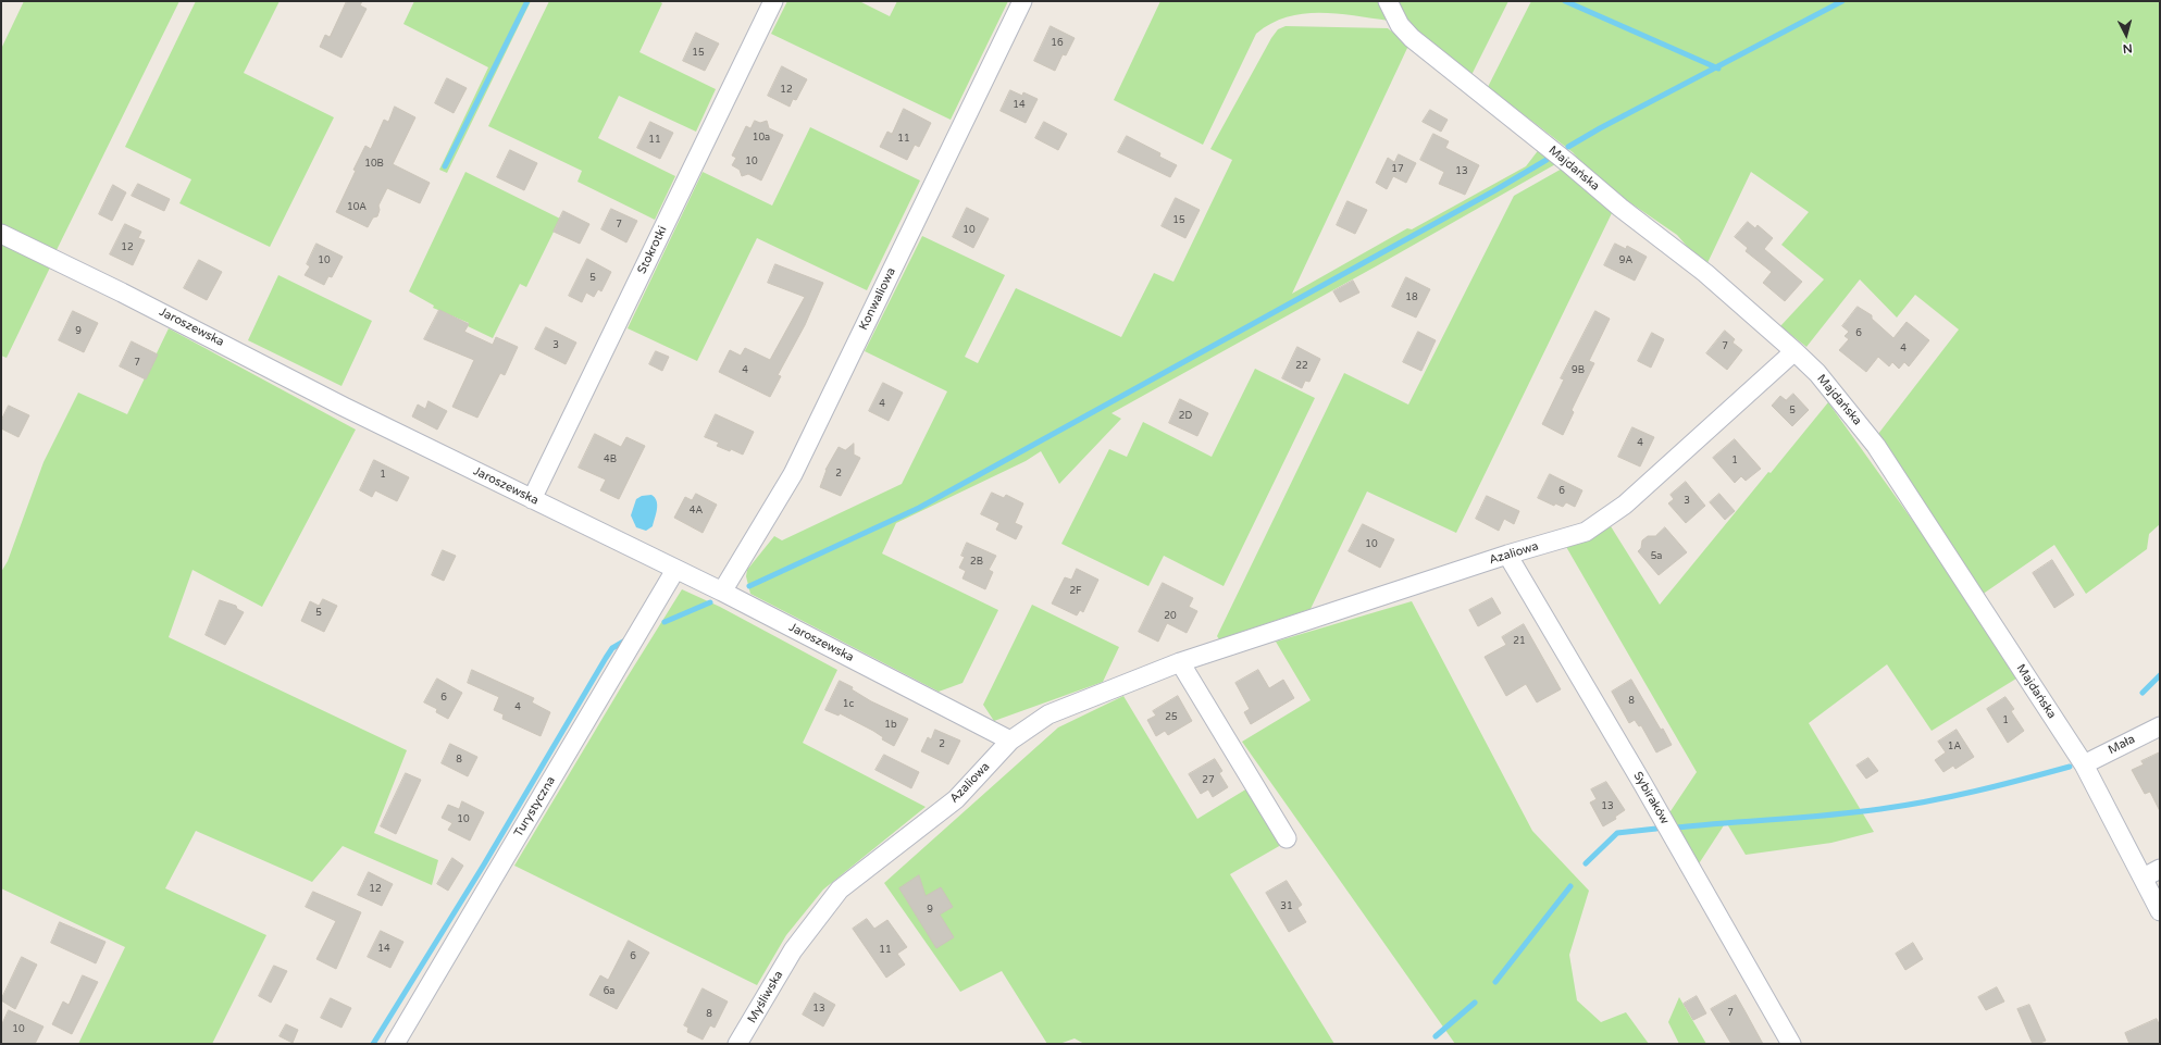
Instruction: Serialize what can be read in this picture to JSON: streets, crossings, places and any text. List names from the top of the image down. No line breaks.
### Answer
{"streets":{"street":["Majdańska","Stokrotki","Konwaliowa","Jaroszewska","Azaliowa","Mała","Sybiraków","Turystyczna","Myśliwska"]},"crossings":[["Majdańska","Azaliowa"],["Majdańska","Mała"],["Stokrotki","Jaroszewska"],["Konwaliowa","Jaroszewska"],["Jaroszewska","Azaliowa"],["Jaroszewska","Turystyczna"],["Azaliowa","Sybiraków"],["Azaliowa","Myśliwska"]],"house_numbers":["16","15","12","14","10a","11","11","10","10B","17","13","10A","15","7","10","12","10","9A","5","18","9","6","3","7","4","7","22","4","9B","4","5","2D","4","4B","1","2","1","6","3","4A","10","5a","2B","2F","5","20","21","6","8","1c","4","25","1","1b","2","1A","8","27","13","10","12","31","9","14","11","6","6a","13","7","8","10"],"north":"bottom"}
